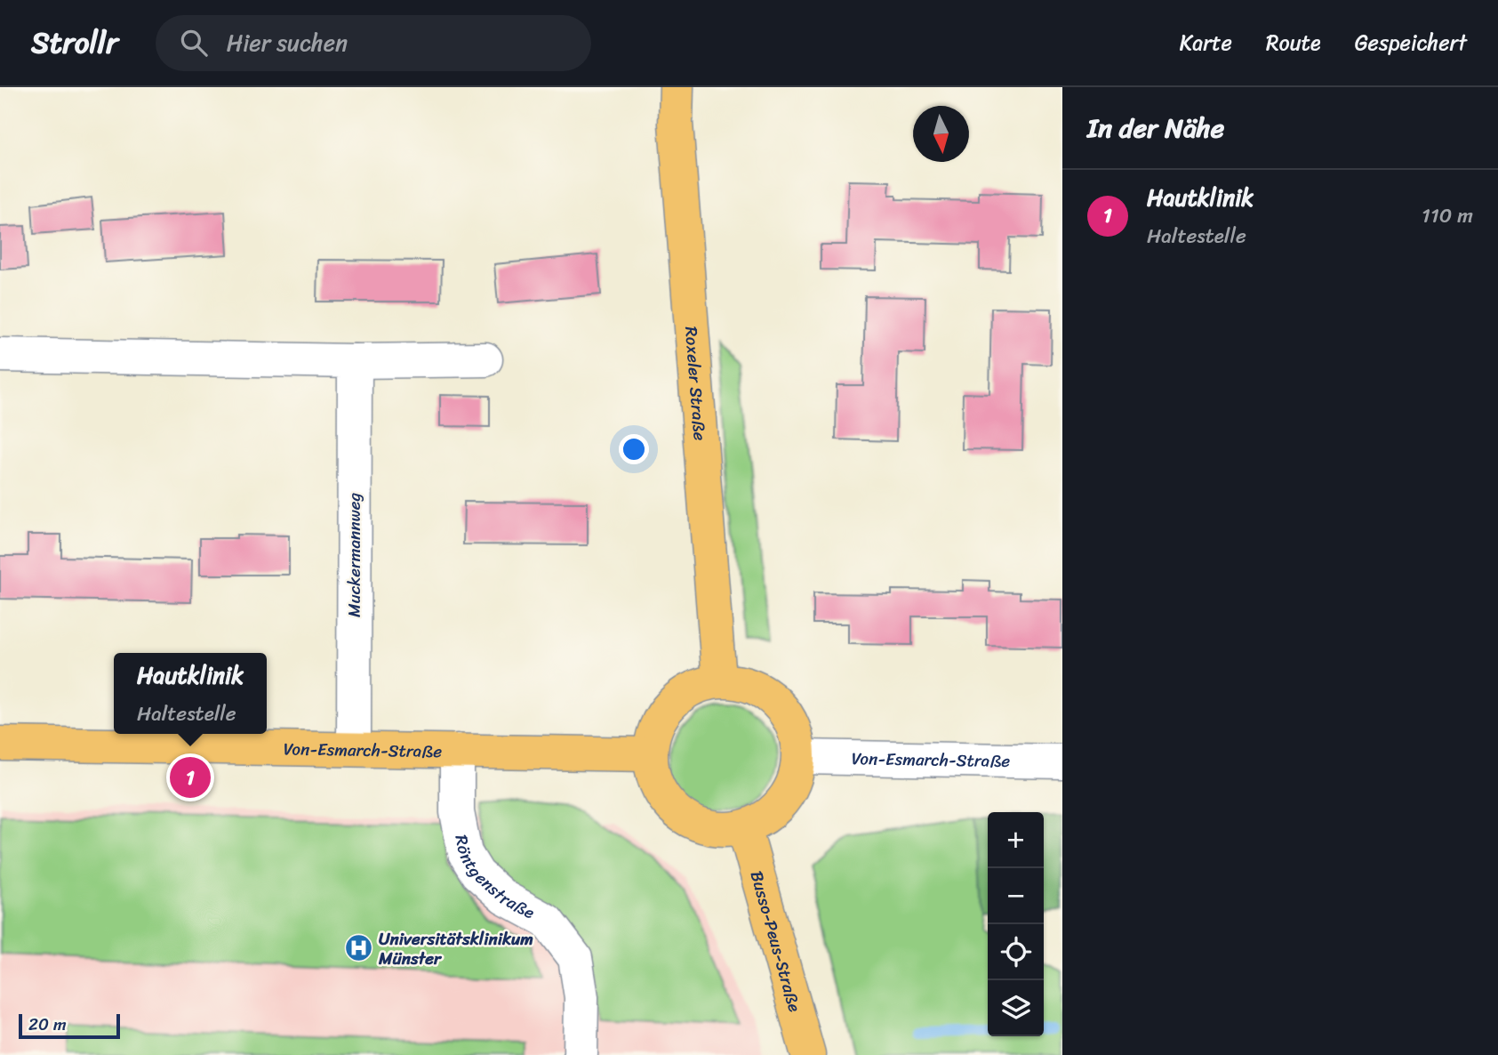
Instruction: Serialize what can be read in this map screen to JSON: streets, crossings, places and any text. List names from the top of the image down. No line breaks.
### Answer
{"streets":{"main road":["Roxeler Straße","Von-Esmarch-Straße","Busso-Peus-Straße"],"street":["Muckermannweg","Röntgenstraße"]},"crossings":[["Roxeler Straße","Von-Esmarch-Straße"],["Roxeler Straße","Busso-Peus-Straße"],["Muckermannweg","Von-Esmarch-Straße"],["Von-Esmarch-Straße","Röntgenstraße"],["Von-Esmarch-Straße","Busso-Peus-Straße"]],"places":{"hospital":["Universitätsklinikum Münster"]},"scale_bar":"20 m","north":"bottom","page":{"header":"Strollr","search":"Hier suchen","nav":["Karte","Route","Gespeichert"],"heading":"In der Nähe","list":[{"mark":"1","name":"Hautklinik","note":"Haltestelle","value":"110 m"}],"popup":["Hautklinik","Haltestelle"],"pins":"1","map_buttons":["+","−"],"scale":"20 m"}}
